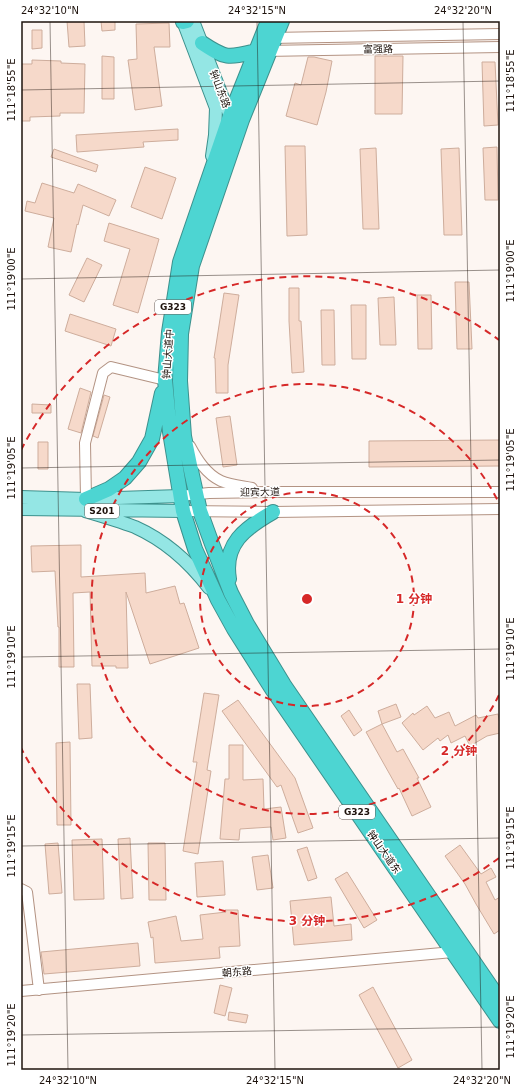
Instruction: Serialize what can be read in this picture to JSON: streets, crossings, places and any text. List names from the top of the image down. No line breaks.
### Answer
{"streets":{"highway":["G323","钟山大道中","钟山大道东"],"main road":["钟山东路","迎宾大道","S201"],"street":["富强路","朝东路"]},"crossings":[["富强路","钟山大道中"],["钟山东路","钟山大道中"],["钟山大道中","迎宾大道"],["钟山大道中","钟山大道东"],["钟山大道东","朝东路"]],"coordinates":["24°32'10\"N","24°32'15\"N","24°32'20\"N","111°18'55\"E","111°19'00\"E","111°19'05\"E","111°19'10\"E","111°19'15\"E","111°19'20\"E"],"rings":["1 分钟","2 分钟","3 分钟"]}
